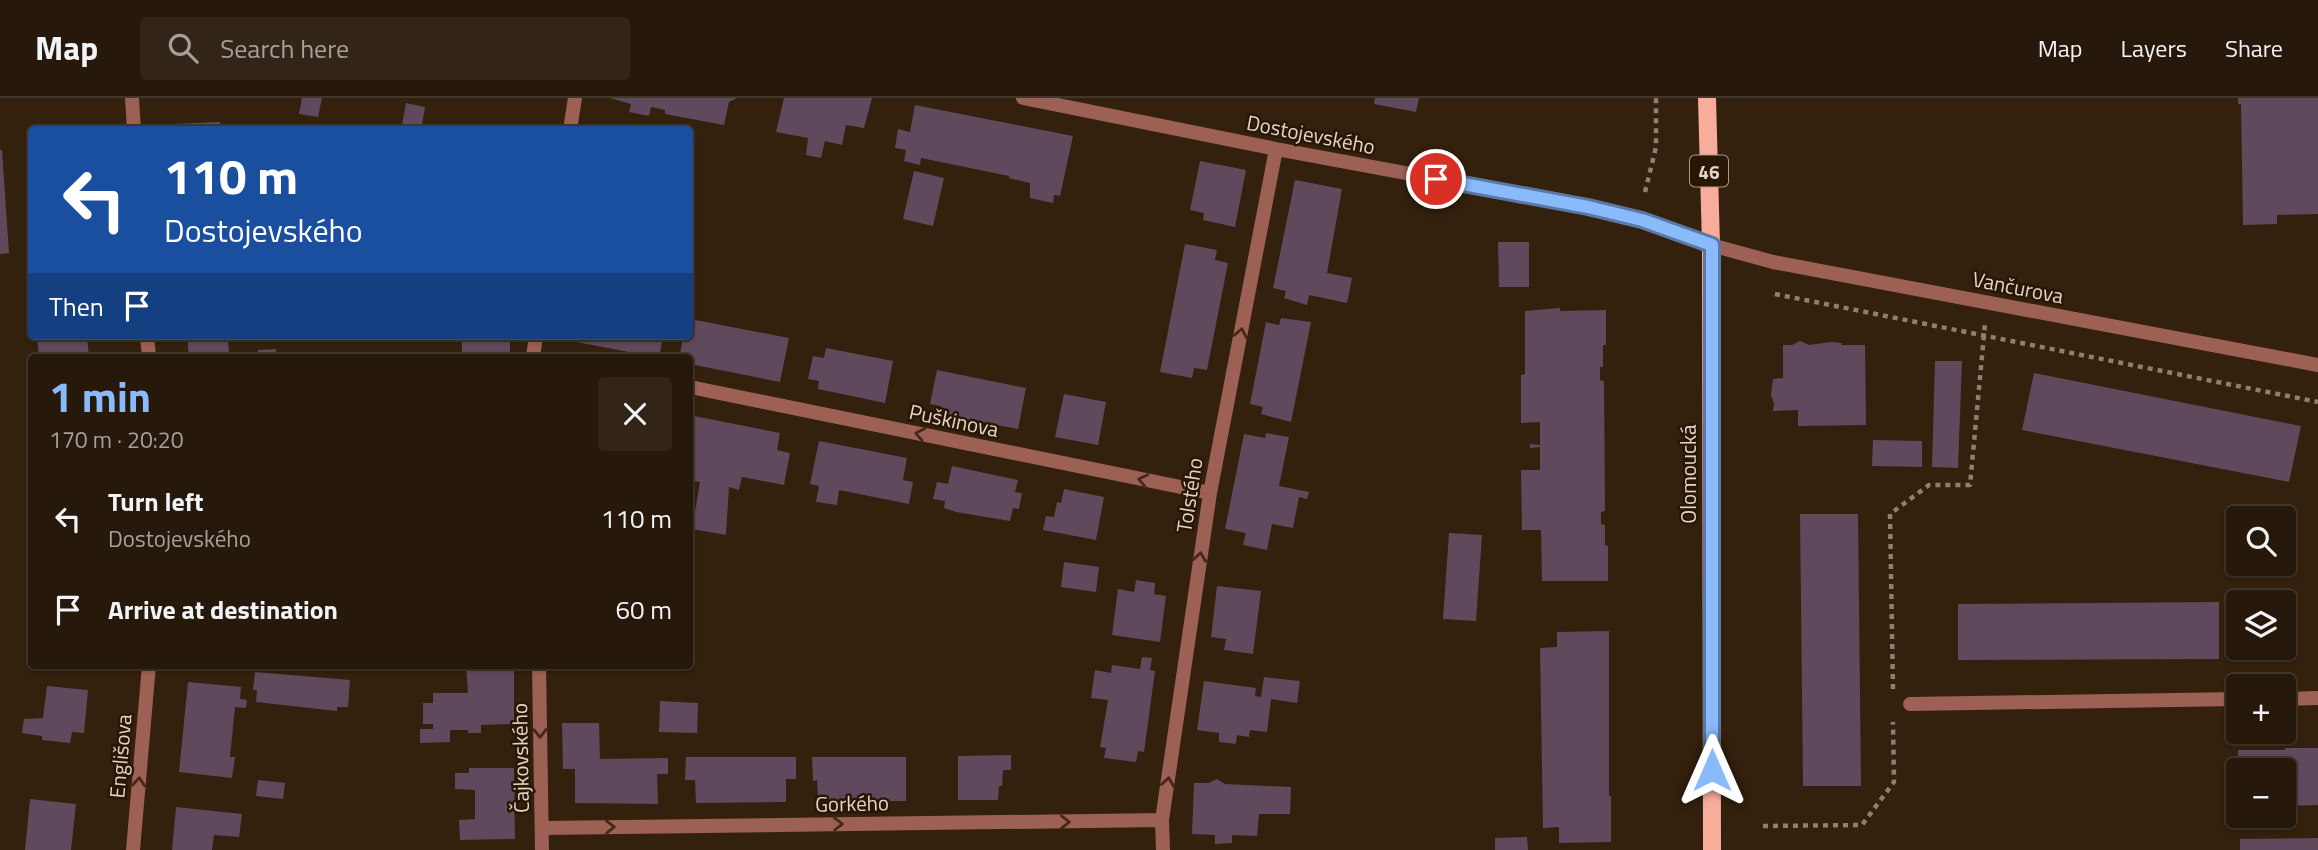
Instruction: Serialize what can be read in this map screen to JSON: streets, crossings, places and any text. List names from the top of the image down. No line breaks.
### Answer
{"streets":{"main road":["46","Olomoucká"],"street":["Dostojevského","Vančurova","Puškinova","Tolstého","Englišova","Čajkovského","Gorkého"]},"crossings":[["Dostojevského","Vančurova"],["Dostojevského","Olomoucká"],["Dostojevského","Tolstého"],["Vančurova","Olomoucká"],["Puškinova","Tolstého"],["Tolstého","Gorkého"],["Čajkovského","Gorkého"]],"one_way":["Puškinova","Tolstého","Englišova","Čajkovského","Gorkého"],"page":{"header":"Map","search":"Search here","nav":["Map","Layers","Share"],"turn":["110 m","Dostojevského"],"then":"Then","heading":["1 min","170 m · 20:20"],"list":[{"name":"Turn left","note":"Dostojevského","value":"110 m"},{"name":"Arrive at destination","value":"60 m"}],"map_buttons":["+","−"]}}
